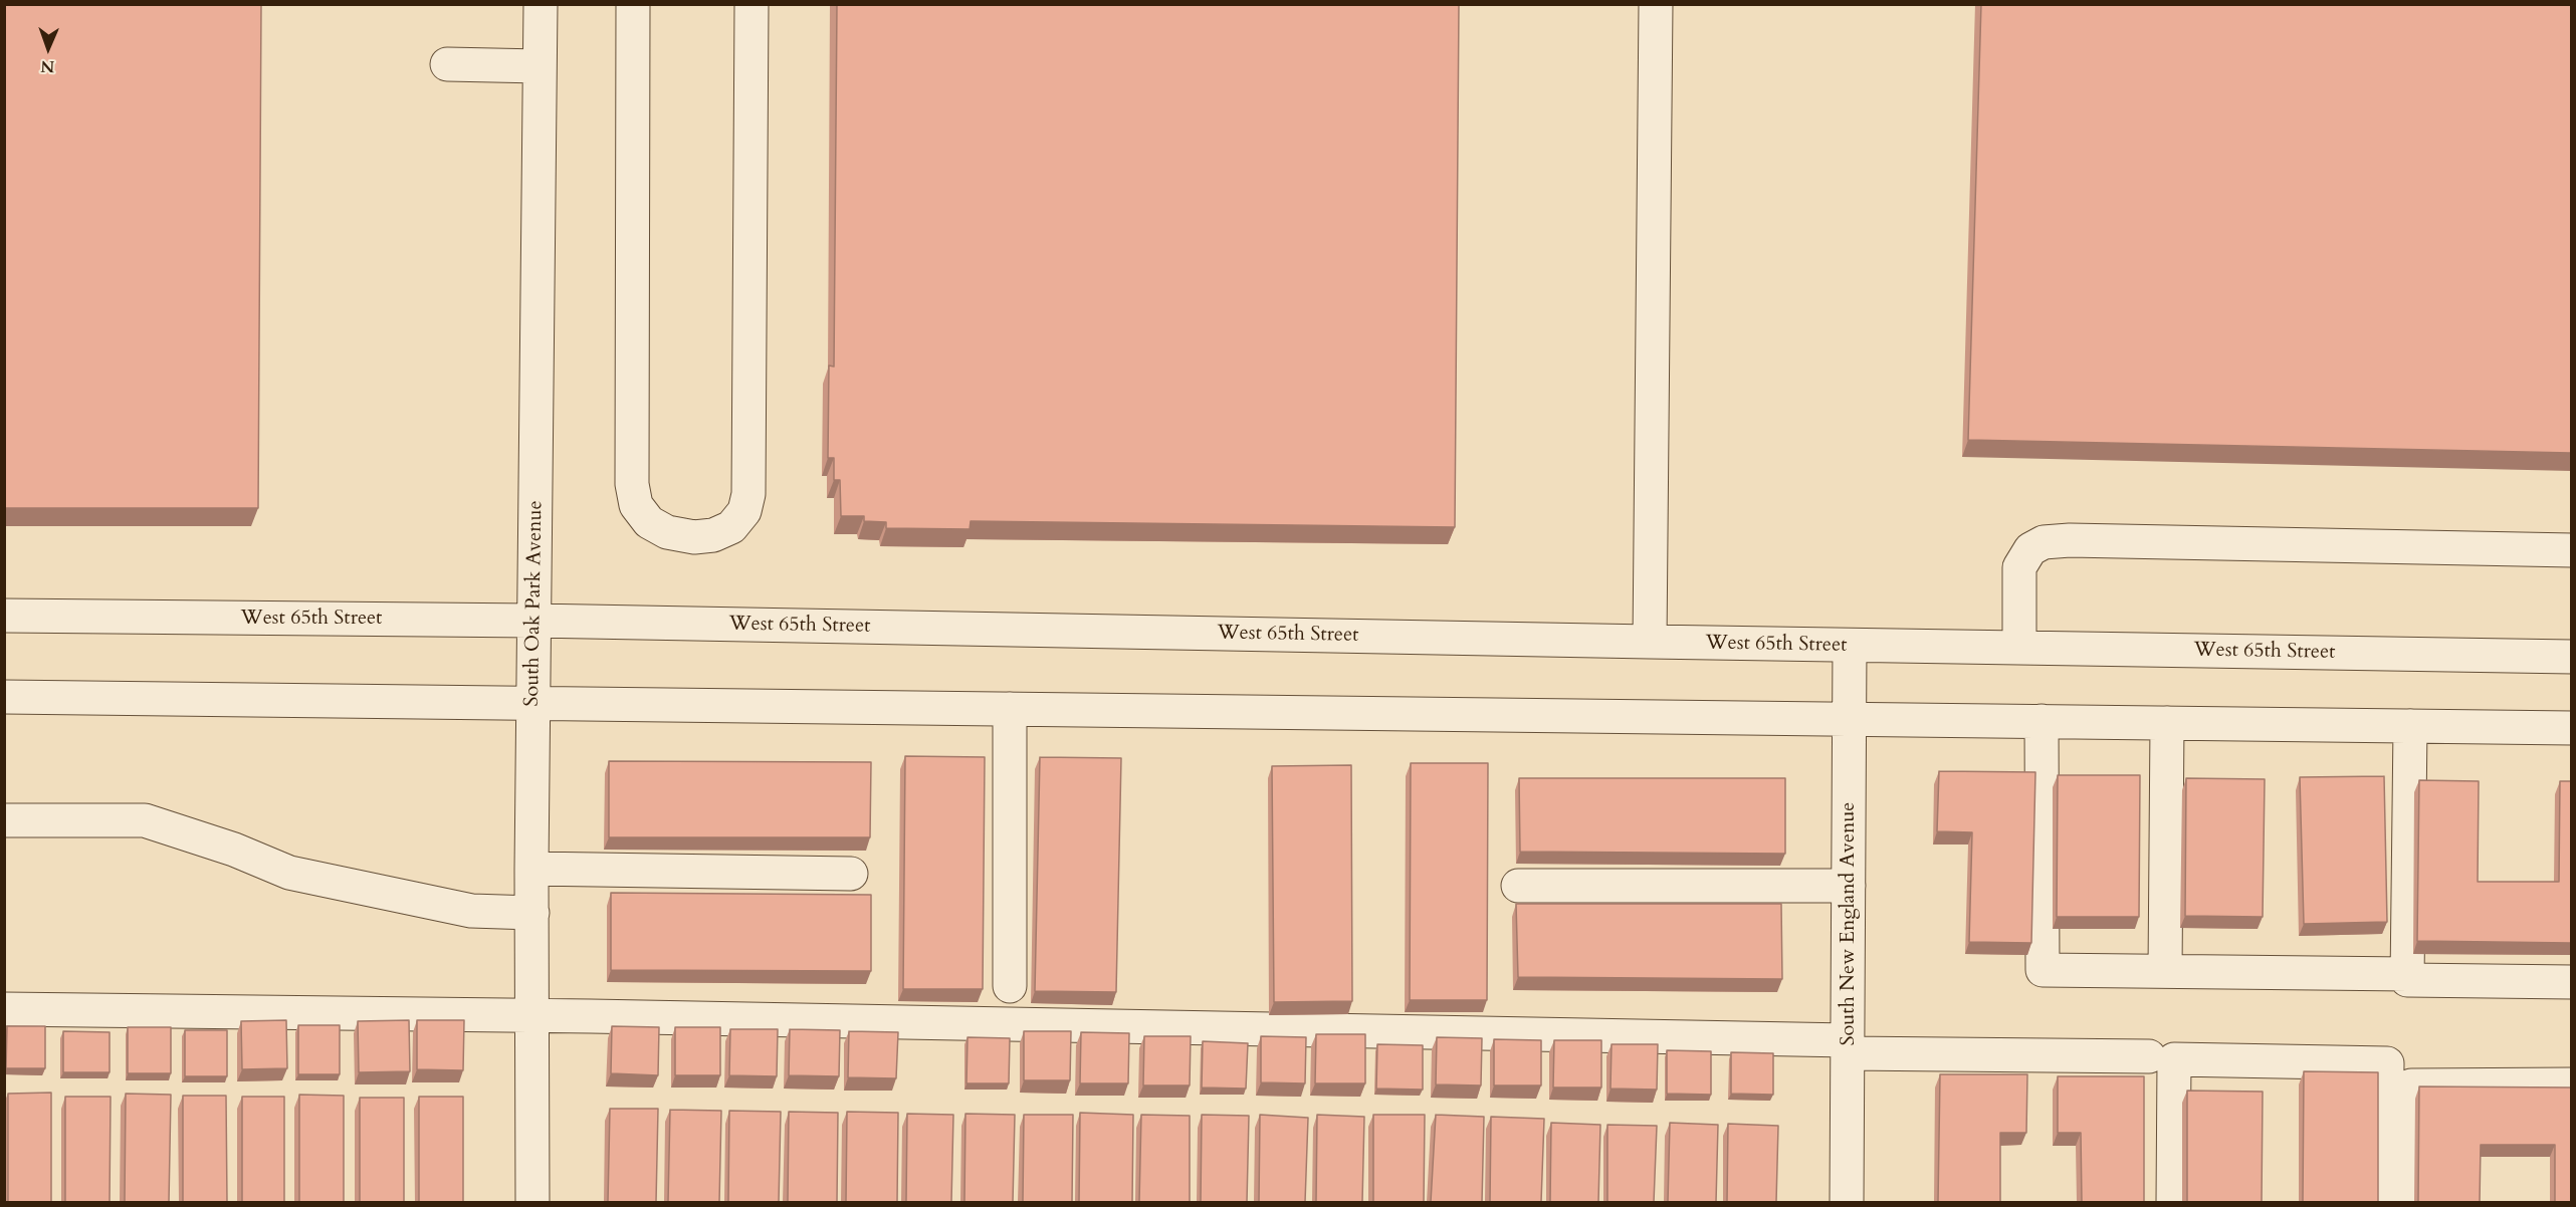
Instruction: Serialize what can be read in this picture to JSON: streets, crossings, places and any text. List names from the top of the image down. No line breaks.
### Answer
{"streets":{"street":["South Oak Park Avenue","West 65th Street","South New England Avenue"]},"crossings":[["South Oak Park Avenue","West 65th Street"],["West 65th Street","South New England Avenue"]],"north":"bottom"}
